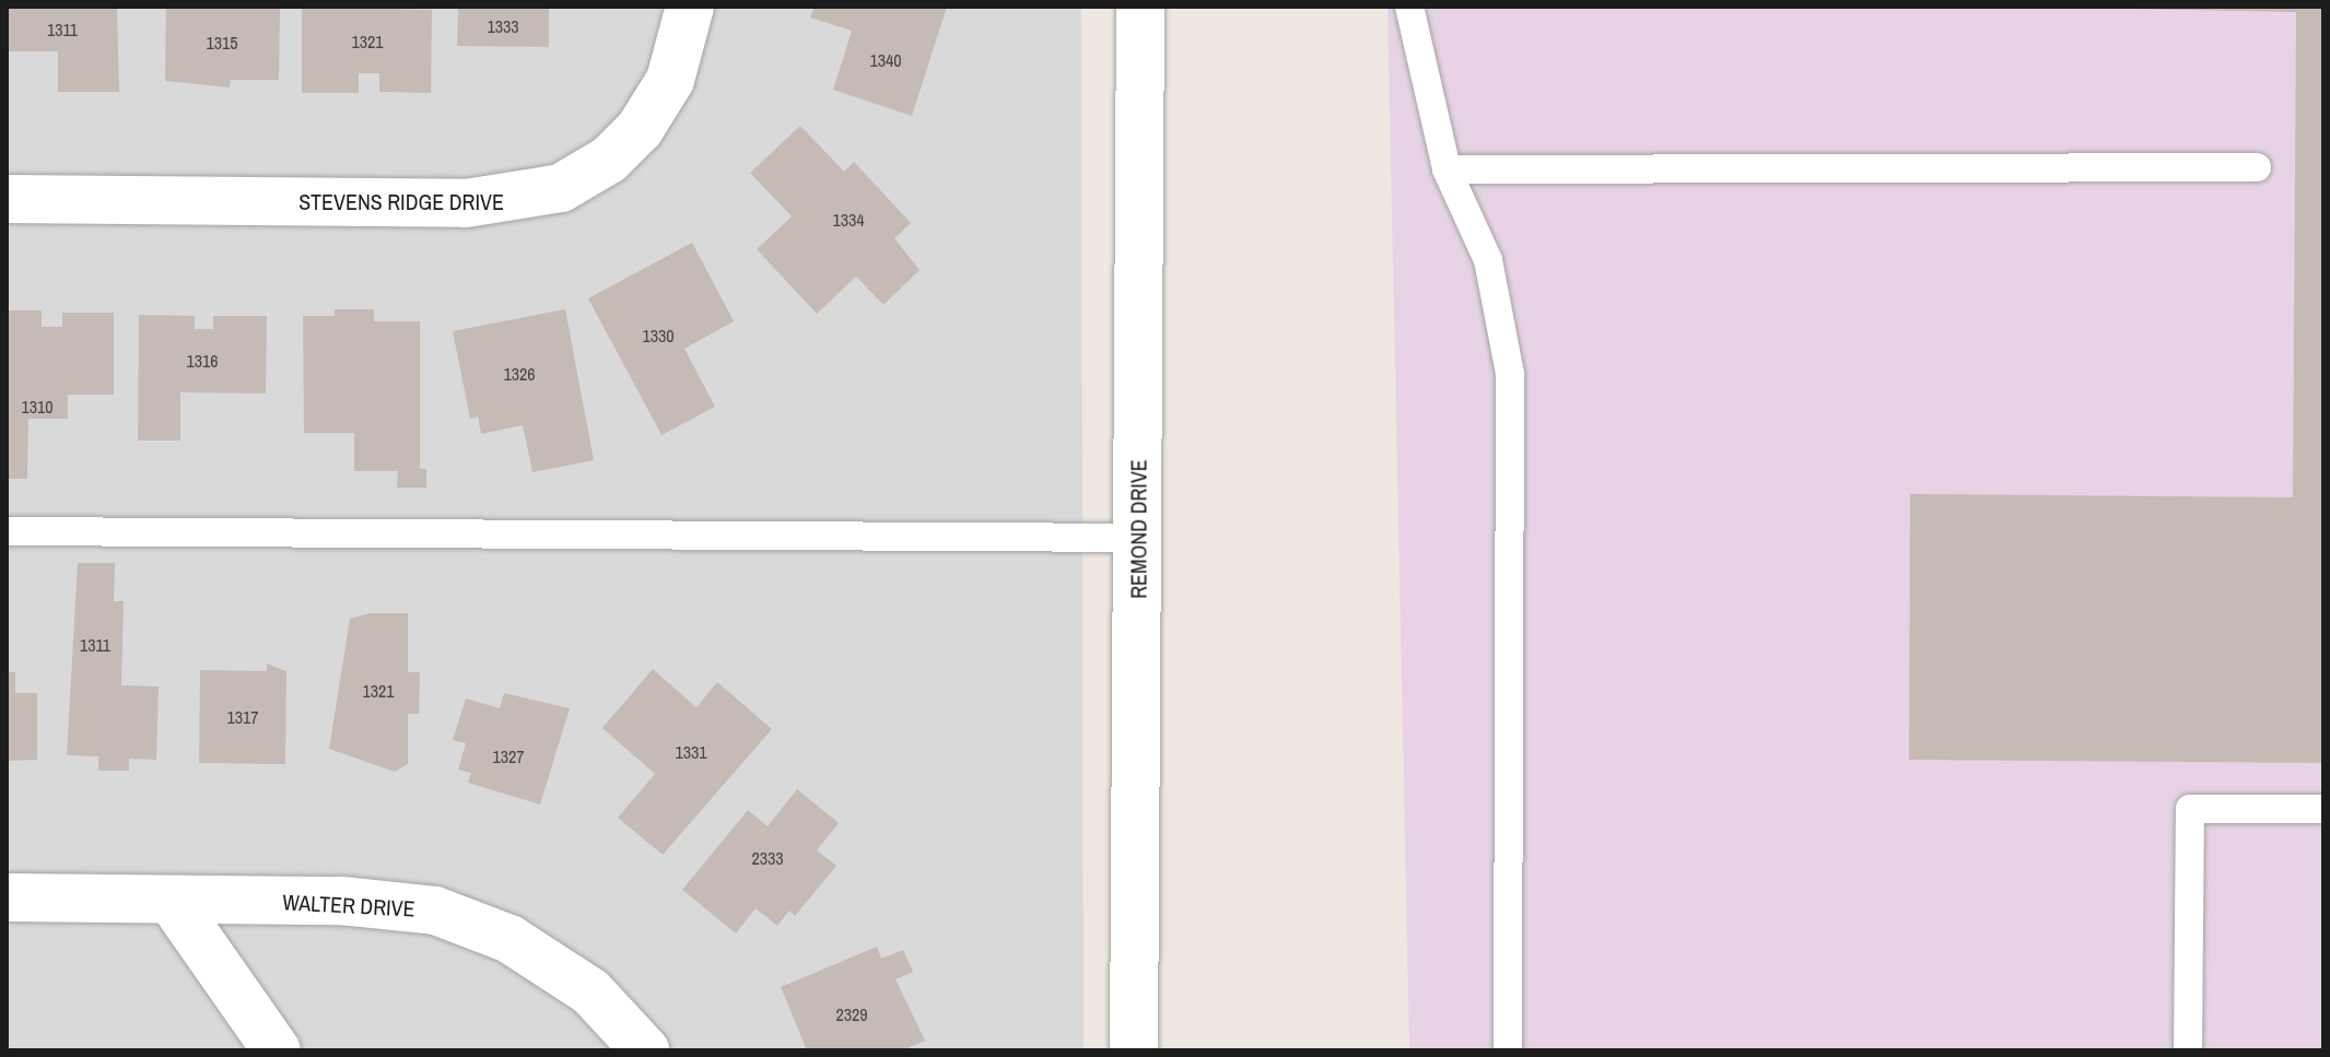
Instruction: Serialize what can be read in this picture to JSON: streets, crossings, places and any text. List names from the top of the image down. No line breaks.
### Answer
{"streets":{"street":["STEVENS RIDGE DRIVE","REMOND DRIVE","WALTER DRIVE"]},"house_numbers":["1333","1311","1321","1315","1340","1334","1330","1316","1326","1310","1311","1321","1317","1331","1327","2333","2329"]}
